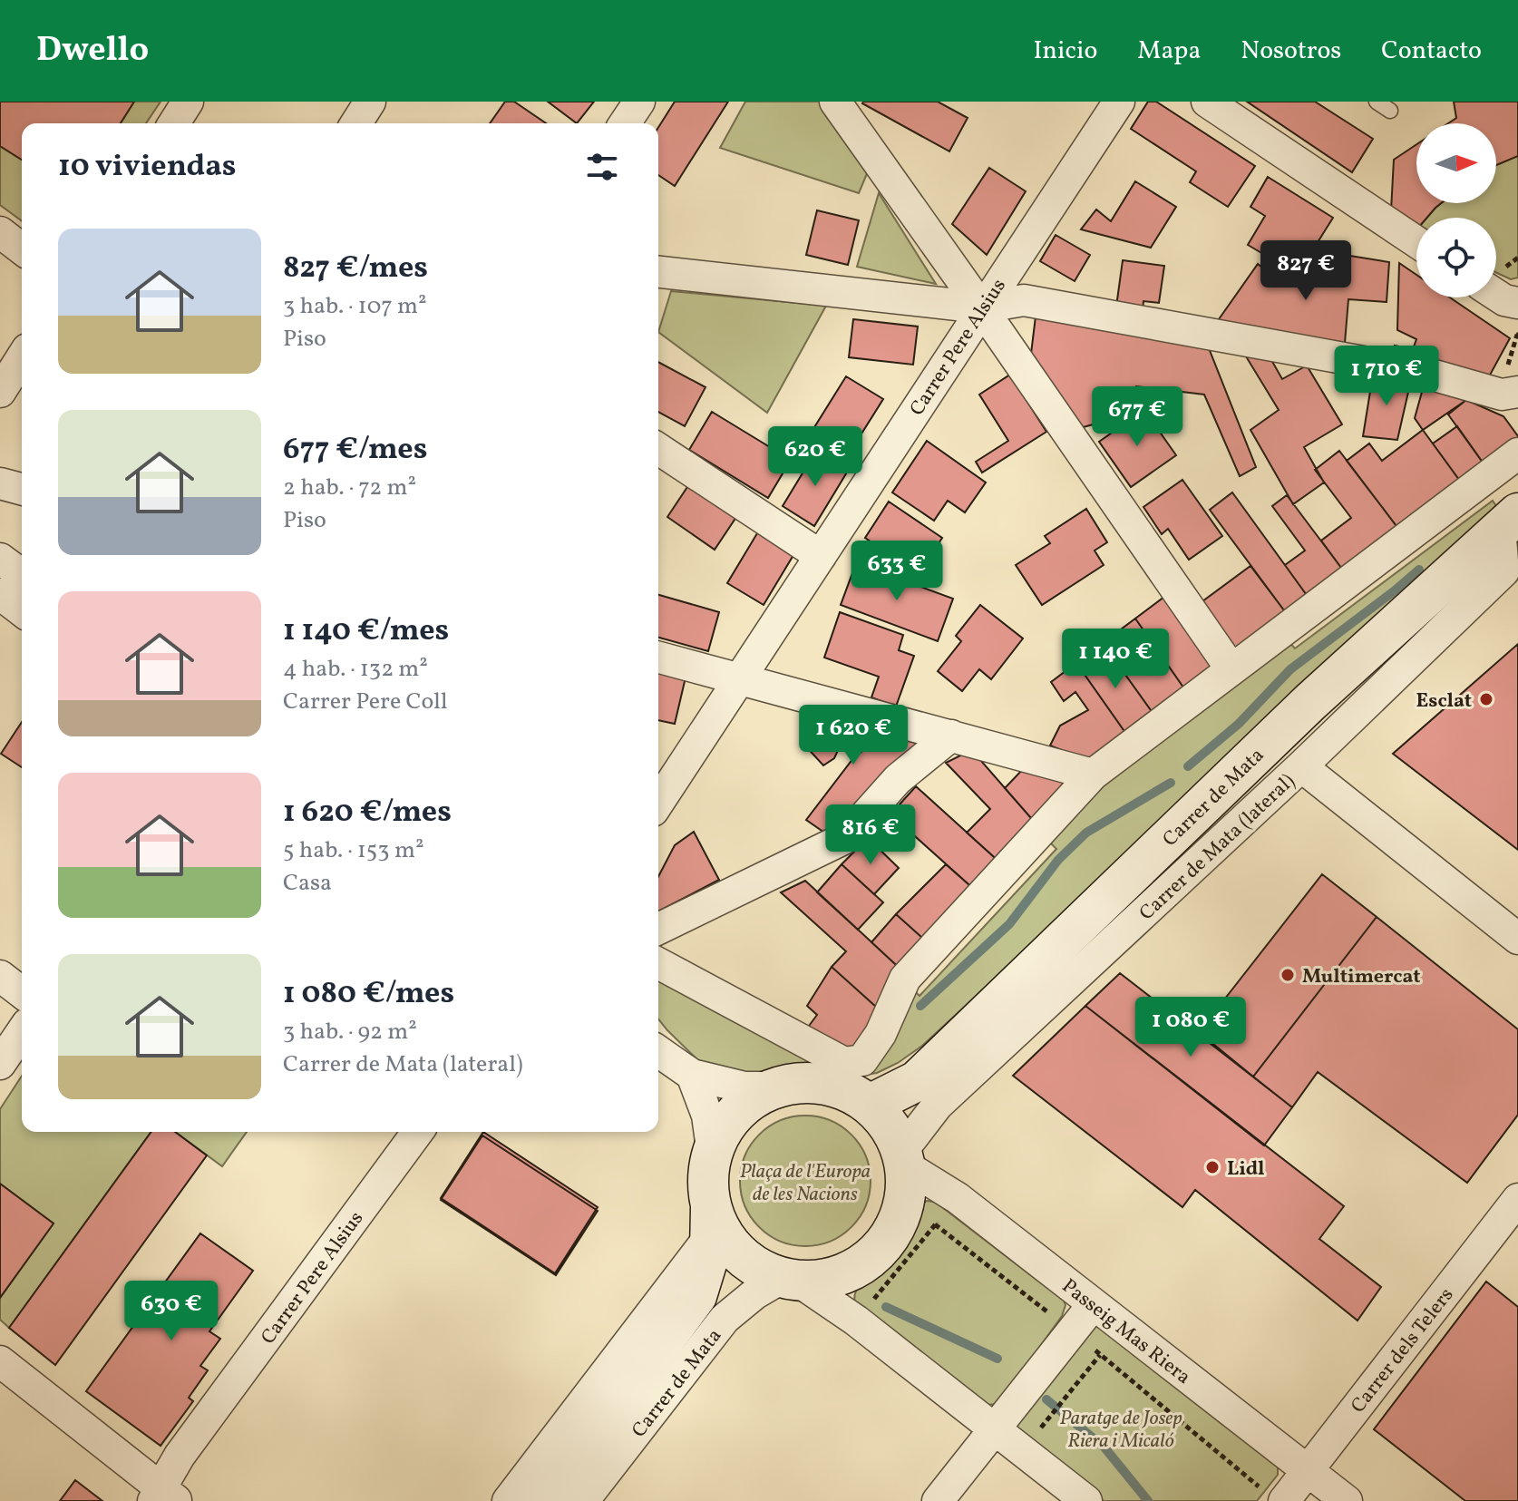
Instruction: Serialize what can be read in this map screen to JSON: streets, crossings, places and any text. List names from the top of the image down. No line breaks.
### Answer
{"streets":{"main road":["Carrer de Mata"],"street":["Carrer Pere Alsius","Carrer de Mata (lateral)","Passeig Mas Riera","Carrer dels Telers"]},"crossings":[["Carrer de Mata","Carrer de Mata (lateral)"],["Carrer de Mata","Passeig Mas Riera"],["Carrer de Mata (lateral)","Passeig Mas Riera"],["Passeig Mas Riera","Carrer dels Telers"]],"parks":["Plaça de l'Europa de les Nacions","Paratge de Josep Riera i Micaló"],"places":["Esclat","Multimercat","Lidl"],"north":"right","page":{"header":"Dwello","nav":["Inicio","Mapa","Nosotros","Contacto"],"heading":"10 viviendas","list":[{"name":"827 €/mes","note":"3 hab. · 107 m² · Piso"},{"name":"677 €/mes","note":"2 hab. · 72 m² · Piso"},{"name":"1 140 €/mes","note":"4 hab. · 132 m² · Carrer Pere Coll"},{"name":"1 620 €/mes","note":"5 hab. · 153 m² · Casa"},{"name":"1 080 €/mes","note":"3 hab. · 92 m² · Carrer de Mata (lateral)"}],"price":["827 €","1 710 €","677 €","620 €","633 €","1 140 €","1 620 €","816 €","1 080 €","630 €"]}}
